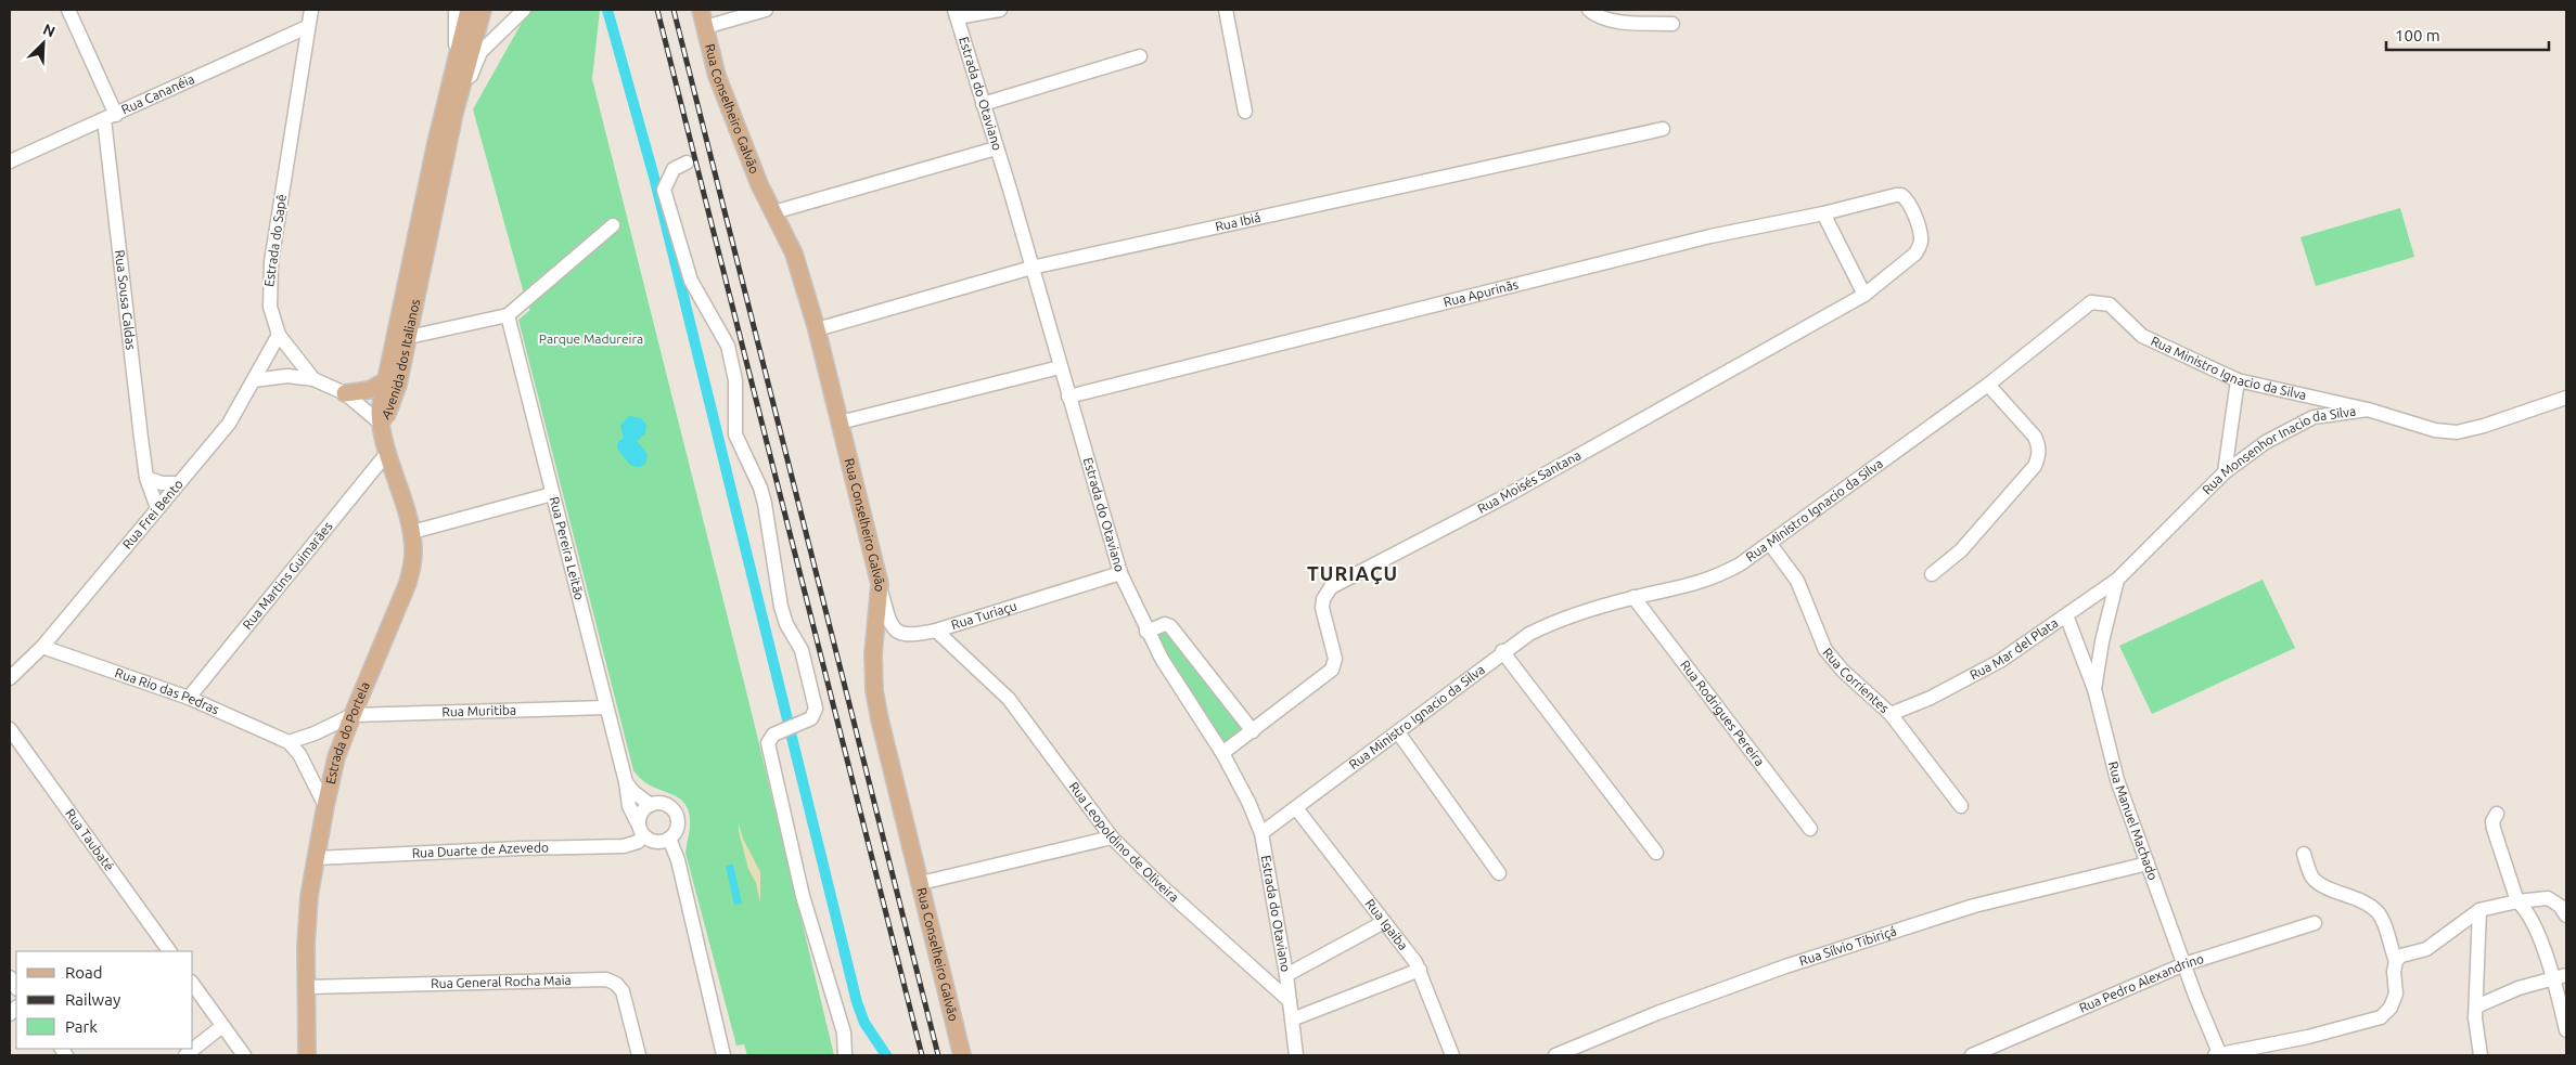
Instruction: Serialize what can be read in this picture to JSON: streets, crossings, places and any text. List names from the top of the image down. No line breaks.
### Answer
{"streets":{"main road":["Rua Conselheiro Galvão","Avenida dos Italianos","Estrada do Portela"],"street":["Estrada do Otaviano","Rua Cananéia","Rua Ibiá","Estrada do Sapê","Rua Apurinãs","Rua Sousa Caldas","Rua Ministro Ignacio da Silva","Rua Monsenhor Inacio da Silva","Rua Moisés Santana","Rua Frei Bento","Rua Pereira Leitão","Rua Martins Guimarães","Rua Turiaçu","Rua Mar del Plata","Rua Corrientes","Rua Rio das Pedras","Rua Muritiba","Rua Rodrigues Pereira","Rua Manuel Machado","Rua Taubaté","Rua Leopoldino de Oliveira","Rua Duarte de Azevedo","Rua Igaiba","Rua Sílvio Tibiriçá","Rua General Rocha Maia","Rua Pedro Alexandrino"]},"crossings":[["Estrada do Otaviano","Rua Ibiá"],["Estrada do Otaviano","Rua Apurinãs"],["Estrada do Otaviano","Rua Ministro Ignacio da Silva"],["Estrada do Otaviano","Rua Moisés Santana"],["Estrada do Otaviano","Rua Turiaçu"],["Estrada do Otaviano","Rua Leopoldino de Oliveira"],["Rua Cananéia","Estrada do Sapê"],["Rua Cananéia","Rua Sousa Caldas"],["Rua Conselheiro Galvão","Rua Ibiá"],["Rua Conselheiro Galvão","Rua Turiaçu"],["Estrada do Sapê","Avenida dos Italianos"],["Estrada do Sapê","Rua Frei Bento"],["Estrada do Sapê","Estrada do Portela"],["Rua Apurinãs","Rua Moisés Santana"],["Rua Sousa Caldas","Rua Frei Bento"],["Avenida dos Italianos","Estrada do Portela"],["Rua Ministro Ignacio da Silva","Rua Monsenhor Inacio da Silva"],["Rua Ministro Ignacio da Silva","Rua Corrientes"],["Rua Ministro Ignacio da Silva","Rua Rodrigues Pereira"],["Rua Ministro Ignacio da Silva","Rua Igaiba"],["Rua Monsenhor Inacio da Silva","Rua Mar del Plata"],["Rua Monsenhor Inacio da Silva","Rua Manuel Machado"],["Rua Frei Bento","Rua Rio das Pedras"],["Rua Pereira Leitão","Rua Muritiba"],["Rua Pereira Leitão","Rua Duarte de Azevedo"],["Rua Martins Guimarães","Rua Rio das Pedras"],["Rua Martins Guimarães","Estrada do Portela"],["Rua Turiaçu","Rua Leopoldino de Oliveira"],["Rua Mar del Plata","Rua Corrientes"],["Rua Mar del Plata","Rua Manuel Machado"],["Rua Muritiba","Estrada do Portela"],["Estrada do Portela","Rua Duarte de Azevedo"],["Estrada do Portela","Rua General Rocha Maia"],["Rua Manuel Machado","Rua Sílvio Tibiriçá"],["Rua Manuel Machado","Rua Pedro Alexandrino"]],"districts":["TURIAÇU"],"parks":["Parque Madureira"],"legend":["Road","Railway","Park"],"scale_bar":"100 m","north":"top right"}
